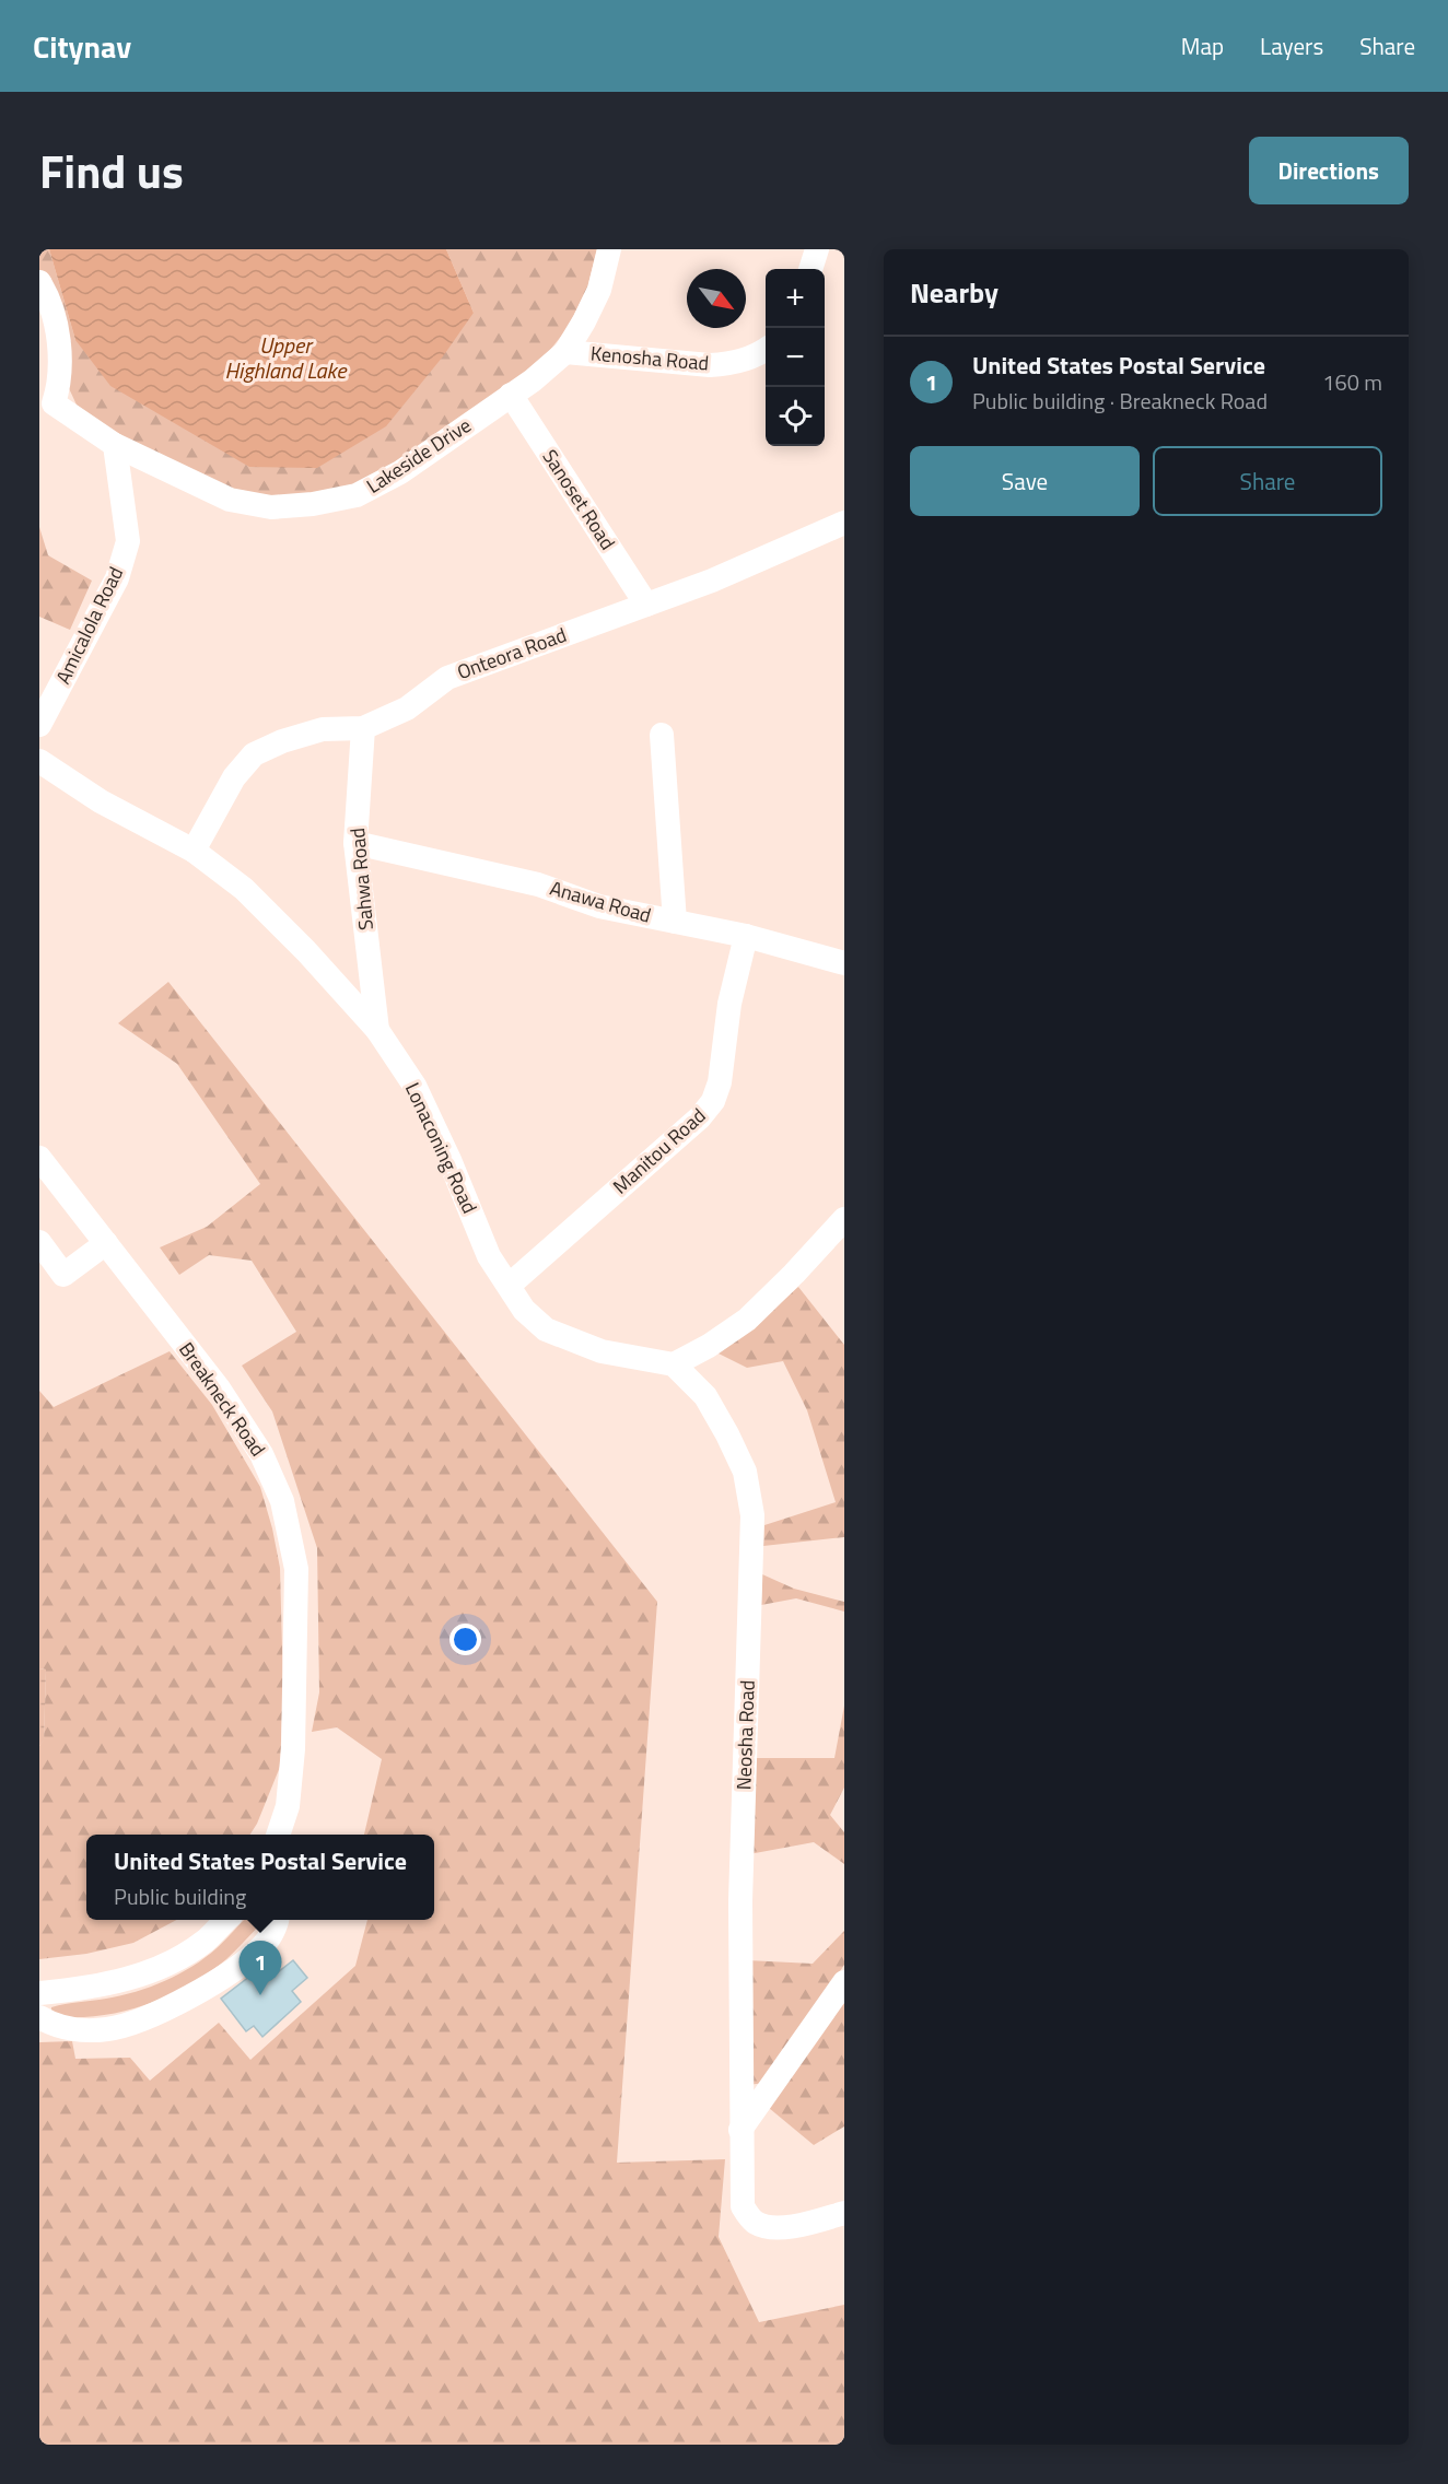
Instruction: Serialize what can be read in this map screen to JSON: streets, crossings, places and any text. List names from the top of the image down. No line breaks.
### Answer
{"streets":{"street":["Kenosha Road","Lakeside Drive","Sanoset Road","Amicalola Road","Onteora Road","Sahwa Road","Anawa Road","Lonaconing Road","Manitou Road","Breakneck Road","Neosha Road"]},"crossings":[["Kenosha Road","Lakeside Drive"],["Lakeside Drive","Sanoset Road"],["Lakeside Drive","Amicalola Road"],["Sanoset Road","Onteora Road"],["Onteora Road","Sahwa Road"],["Onteora Road","Lonaconing Road"],["Sahwa Road","Anawa Road"],["Sahwa Road","Lonaconing Road"],["Anawa Road","Manitou Road"],["Lonaconing Road","Manitou Road"],["Lonaconing Road","Neosha Road"]],"water":["Upper Highland Lake"],"north":"bottom right","page":{"header":"Citynav","nav":["Map","Layers","Share"],"title":"Find us","buttons":["Directions",["Save","Share"]],"heading":"Nearby","map_buttons":["+","−"],"list":[{"mark":"1","name":"United States Postal Service","note":"Public building · Breakneck Road","value":"160 m"}],"popup":["United States Postal Service","Public building"],"pins":"1"}}
